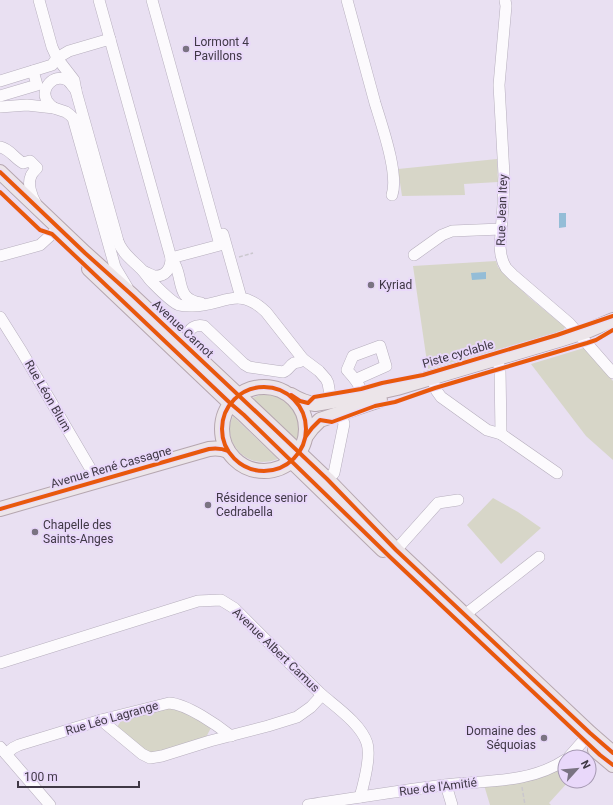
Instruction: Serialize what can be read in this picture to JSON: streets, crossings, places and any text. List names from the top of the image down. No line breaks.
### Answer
{"streets":{"main road":["Avenue Carnot","Avenue René Cassagne"],"street":["Rue Jean Itey","Rue Léon Blum","Avenue Albert Camus","Rue Léo Lagrange","Rue de l'Amitié"],"cycle path":["Piste cyclable"]},"crossings":[["Rue Léon Blum","Avenue René Cassagne"],["Avenue Albert Camus","Rue de l'Amitié"]],"places":["Lormont 4 Pavillons","Kyriad","Résidence senior Cedrabella","Chapelle des Saints-Anges","Domaine des Séquoias"],"scale_bar":"100 m","north":"top right"}
